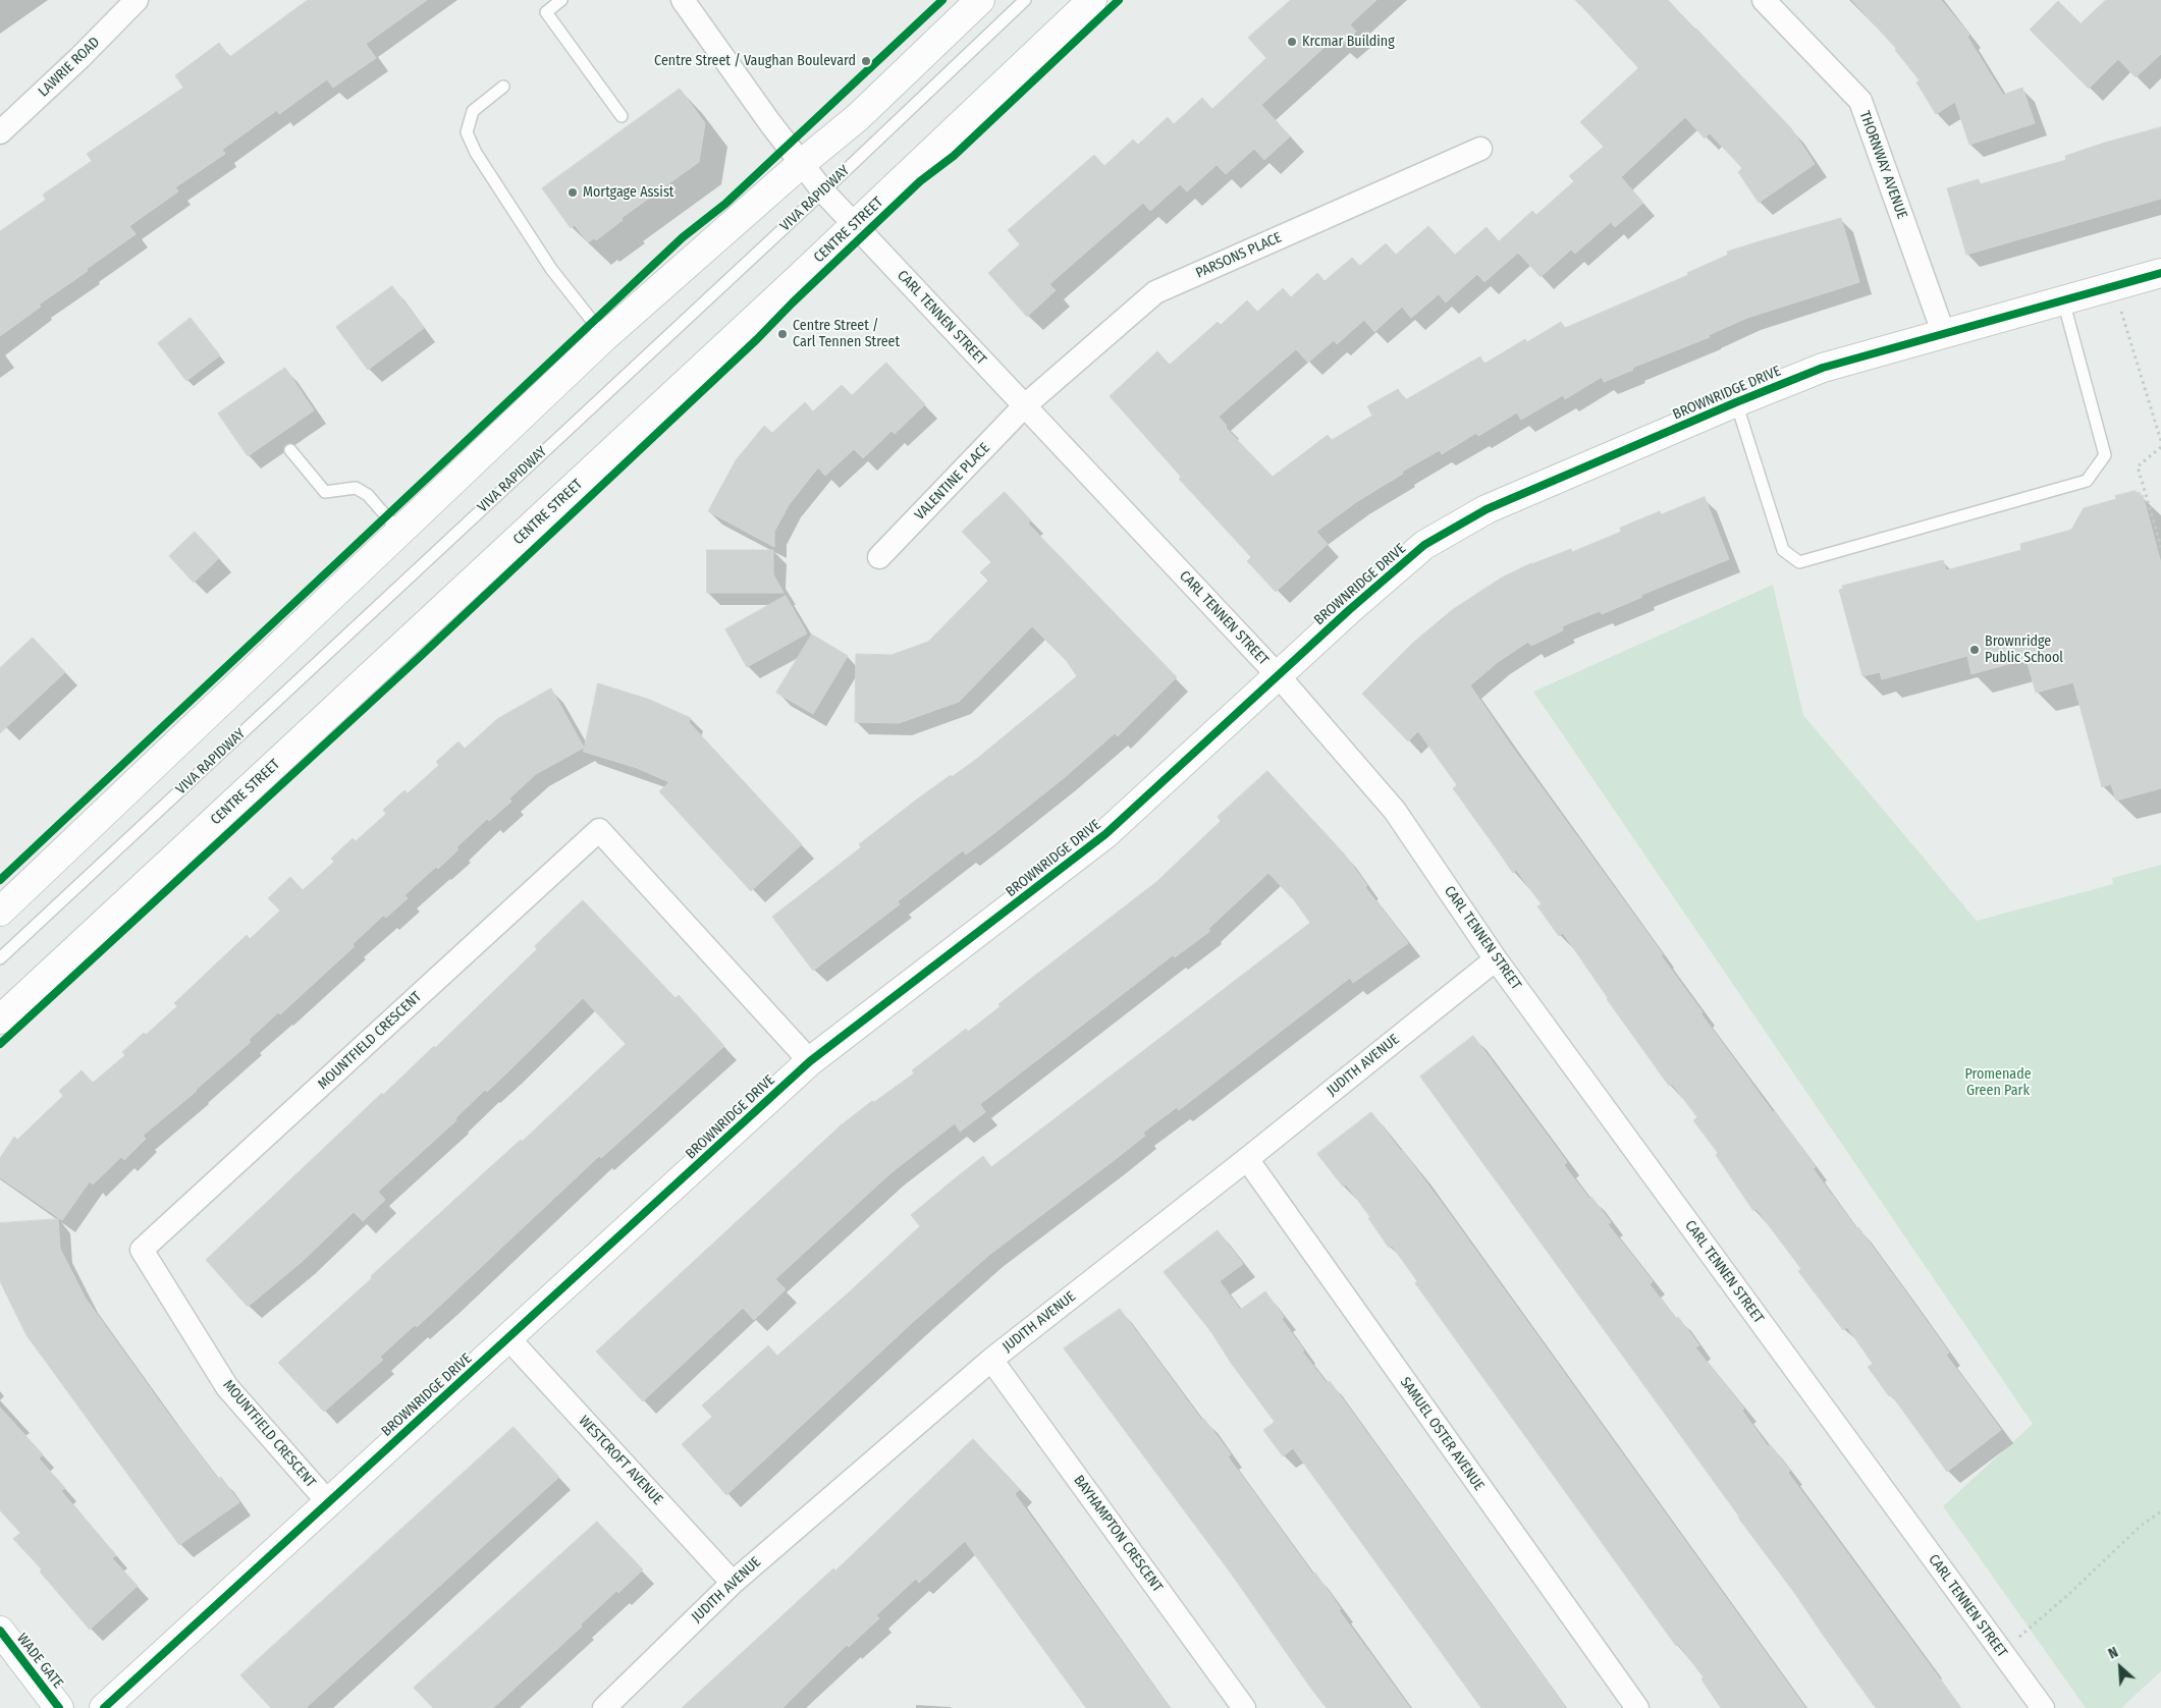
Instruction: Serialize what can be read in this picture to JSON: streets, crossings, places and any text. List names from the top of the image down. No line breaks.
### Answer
{"streets":{"main road":["CENTRE STREET","BROWNRIDGE DRIVE","WADE GATE"],"street":["LAWRIE ROAD","THORNWAY AVENUE","PARSONS PLACE","CARL TENNEN STREET","VALENTINE PLACE","MOUNTFIELD CRESCENT","JUDITH AVENUE","SAMUEL OSTER AVENUE","WESTCROFT AVENUE","BAYHAMPTON CRESCENT"],"lane":["VIVA RAPIDWAY"]},"crossings":[["THORNWAY AVENUE","BROWNRIDGE DRIVE"],["VIVA RAPIDWAY","CARL TENNEN STREET"],["CENTRE STREET","CARL TENNEN STREET"],["PARSONS PLACE","CARL TENNEN STREET"],["PARSONS PLACE","VALENTINE PLACE"],["CARL TENNEN STREET","BROWNRIDGE DRIVE"],["CARL TENNEN STREET","VALENTINE PLACE"],["CARL TENNEN STREET","JUDITH AVENUE"],["BROWNRIDGE DRIVE","MOUNTFIELD CRESCENT"],["BROWNRIDGE DRIVE","WESTCROFT AVENUE"],["JUDITH AVENUE","SAMUEL OSTER AVENUE"],["JUDITH AVENUE","WESTCROFT AVENUE"],["JUDITH AVENUE","BAYHAMPTON CRESCENT"]],"parks":["Promenade Green Park"],"places":["Krcmar Building","Centre Street / Vaughan Boulevard","Mortgage Assist","Centre Street / Carl Tennen Street","Brownridge Public School"],"north":"top left"}
